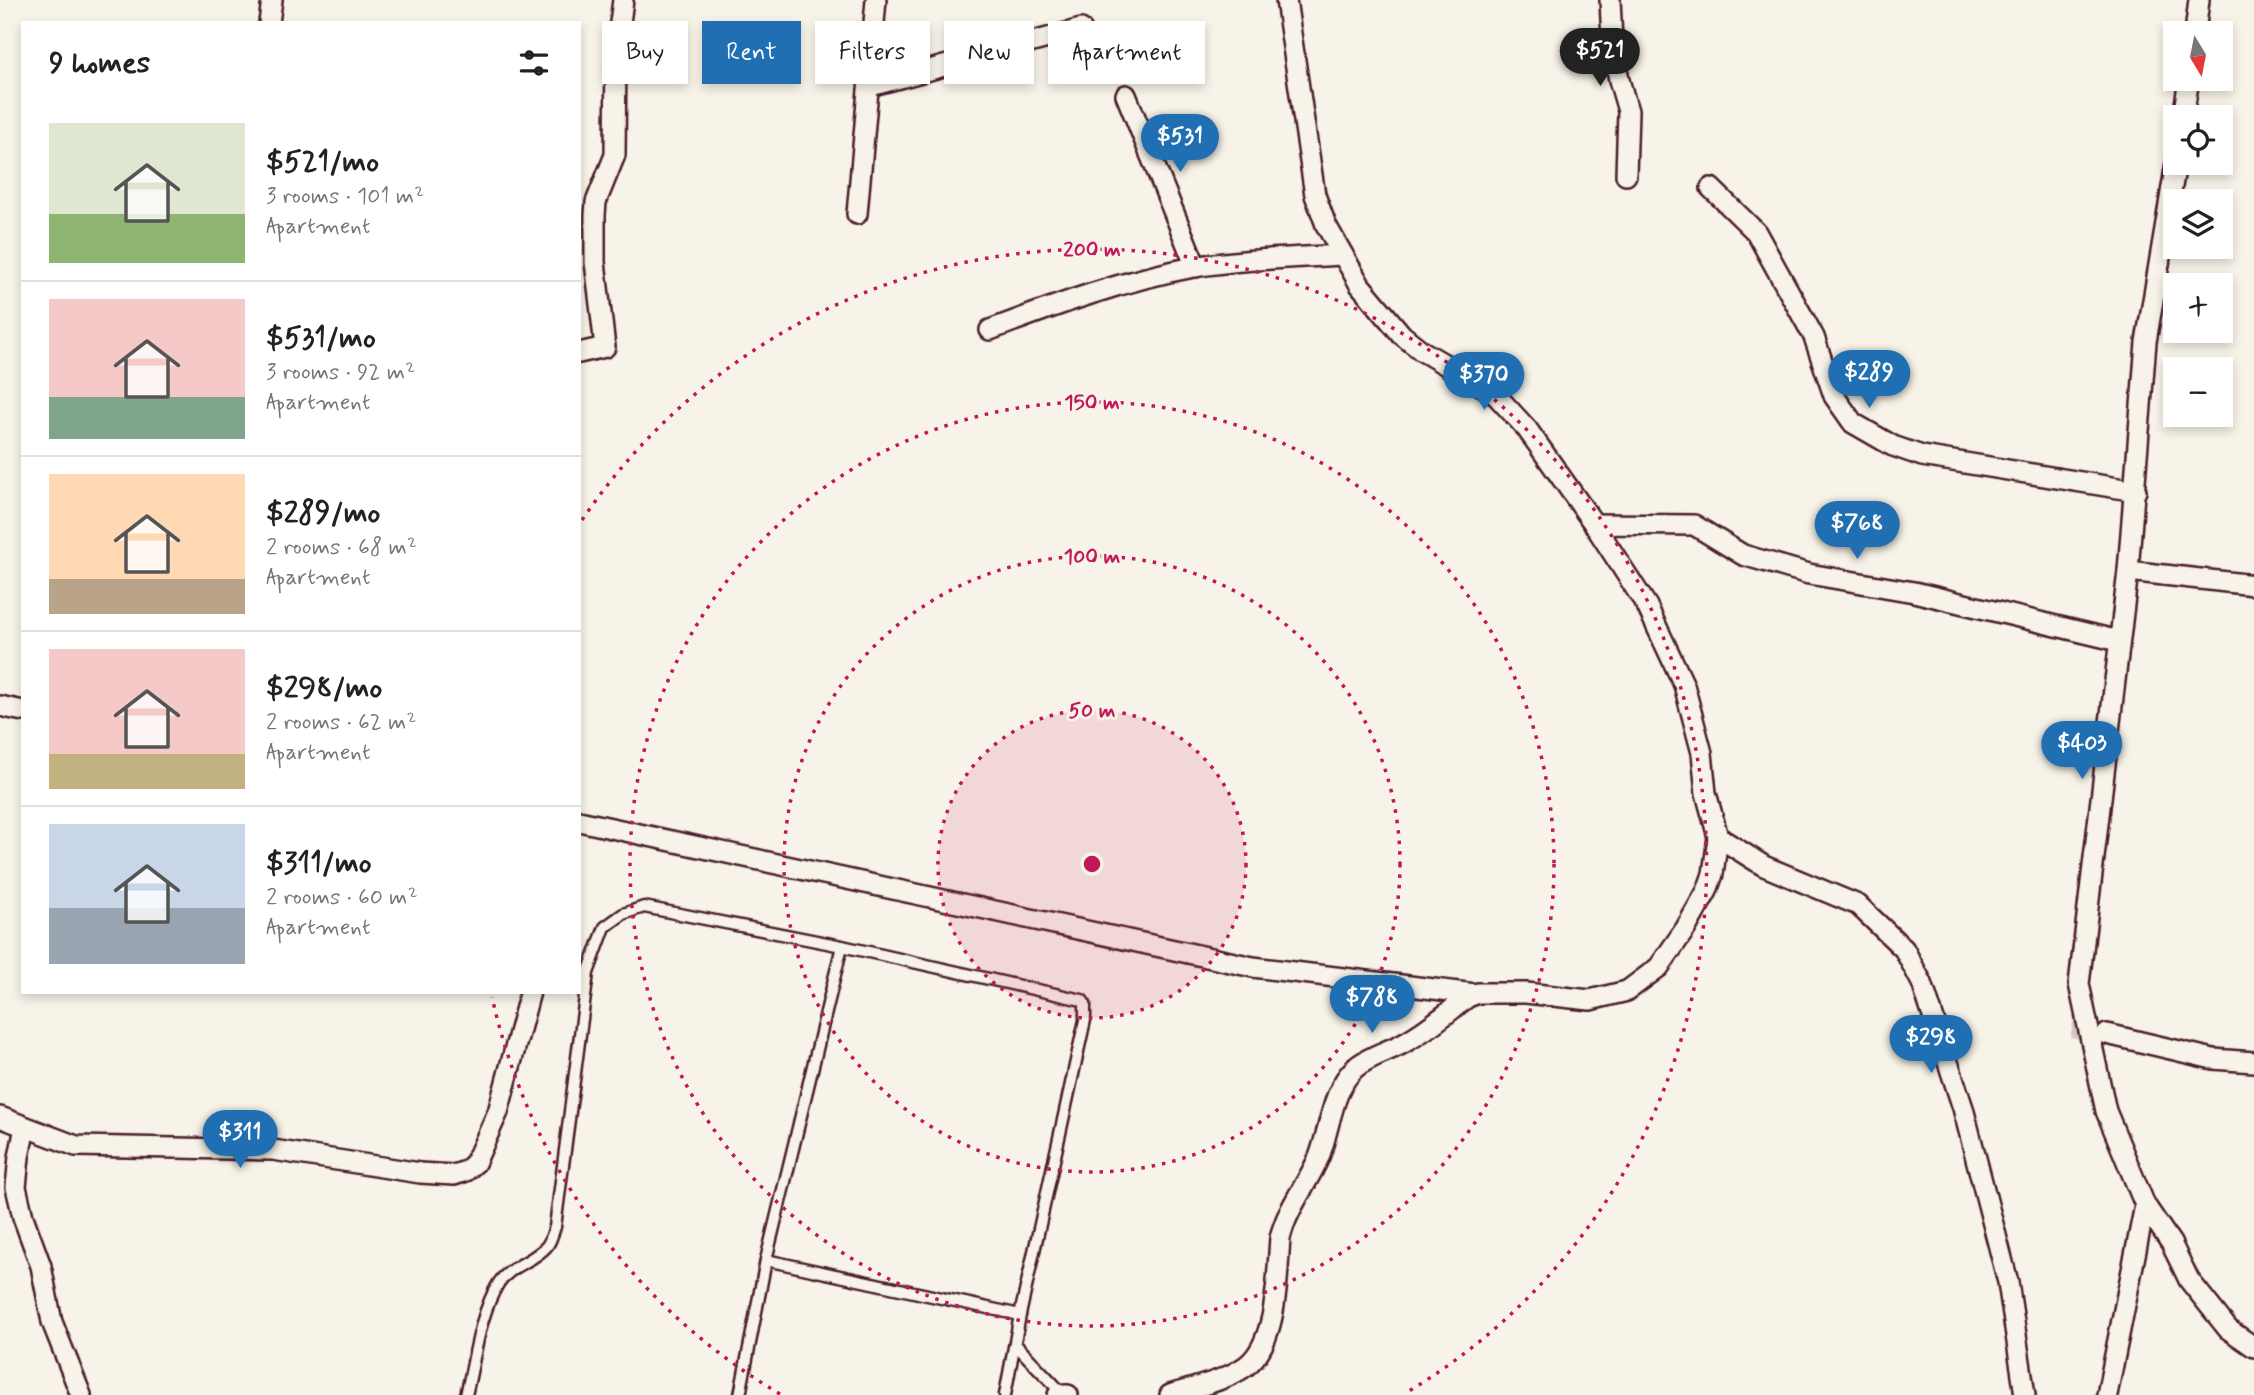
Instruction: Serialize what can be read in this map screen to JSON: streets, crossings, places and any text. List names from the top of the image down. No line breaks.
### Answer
{"north":"bottom","page":{"map_buttons":["+","−"],"chip":["Buy","Rent","Filters","New","Apartment"],"heading":"9 homes","price":["$521","$531","$289","$370","$768","$403","$788","$298","$311"],"list":[{"name":"$521/mo","note":"3 rooms · 101 m² · Apartment"},{"name":"$531/mo","note":"3 rooms · 92 m² · Apartment"},{"name":"$289/mo","note":"2 rooms · 68 m² · Apartment"},{"name":"$298/mo","note":"2 rooms · 62 m² · Apartment"},{"name":"$311/mo","note":"2 rooms · 60 m² · Apartment"}]},"rings":["200 m","150 m","100 m","50 m"]}
